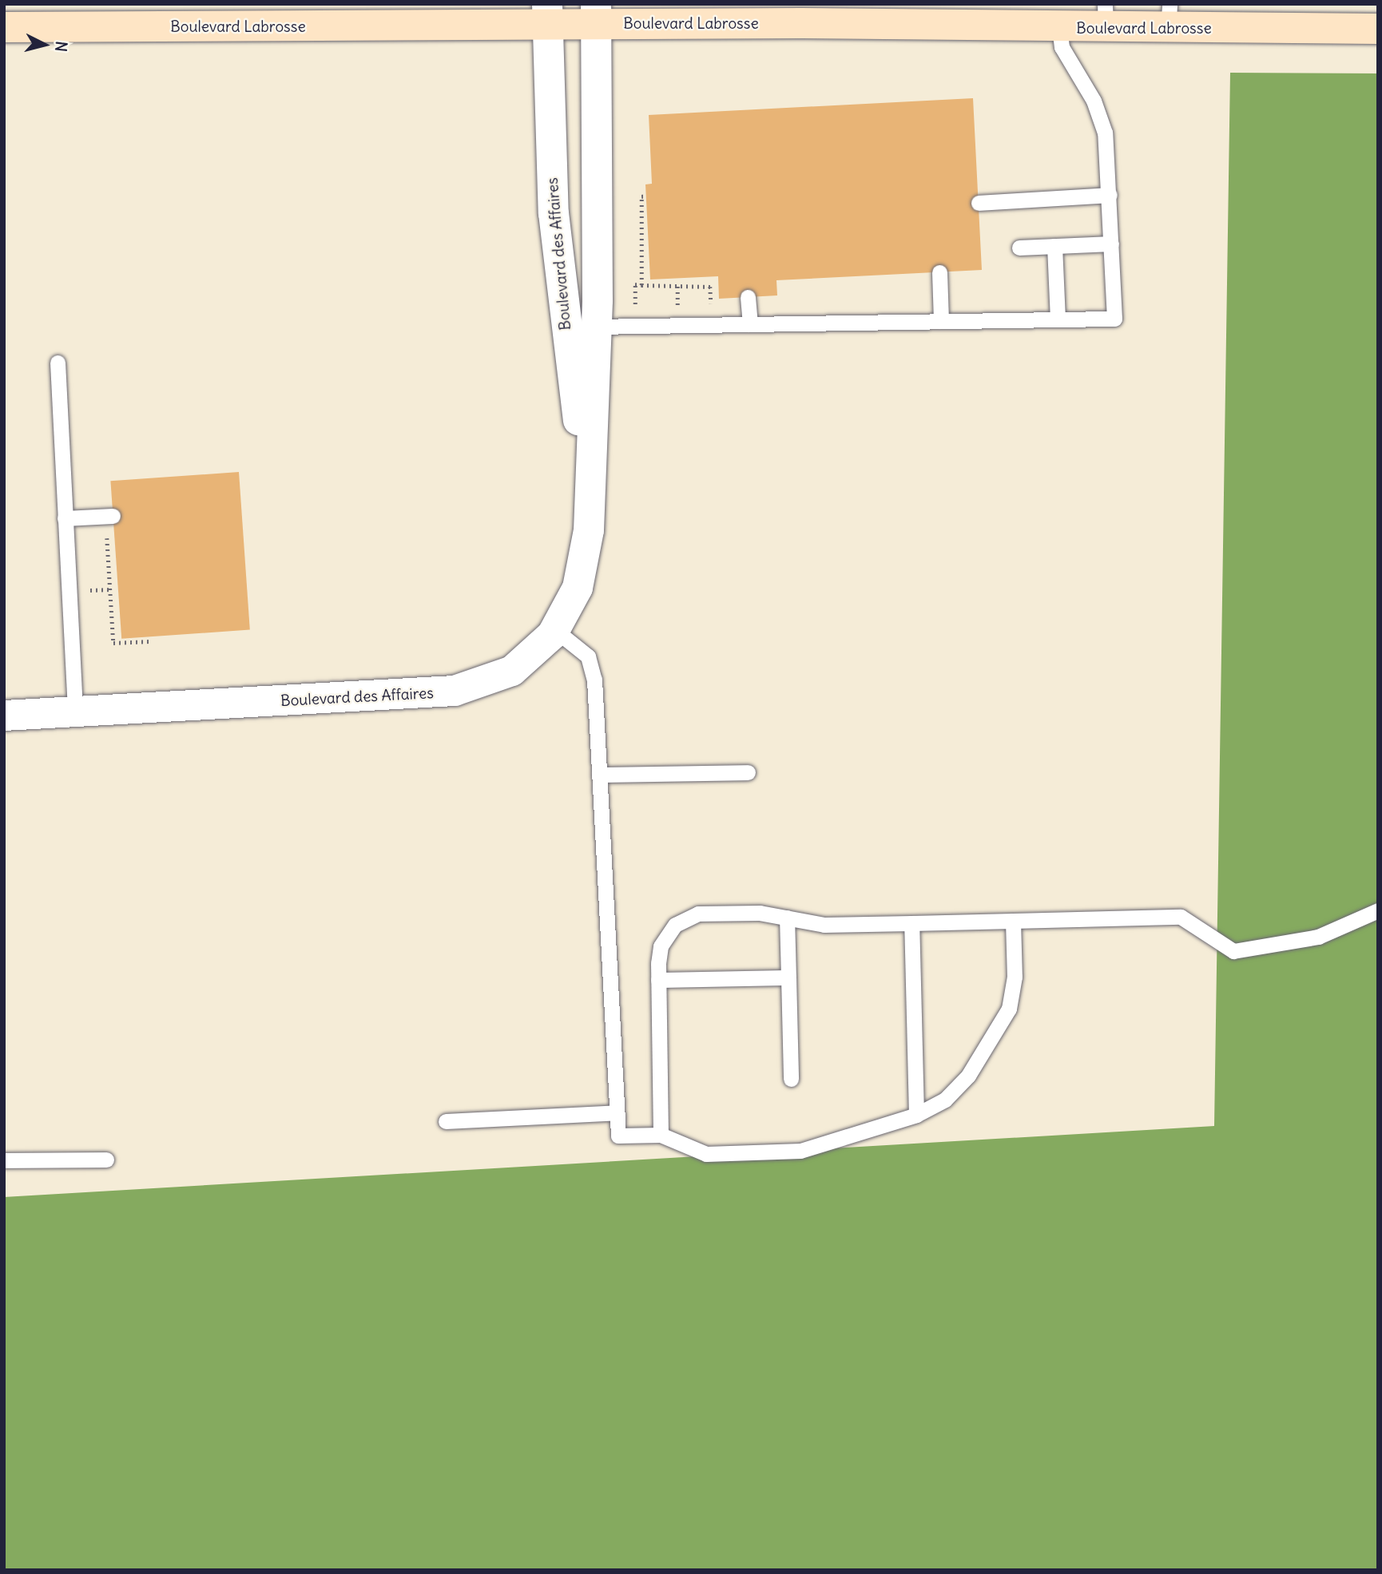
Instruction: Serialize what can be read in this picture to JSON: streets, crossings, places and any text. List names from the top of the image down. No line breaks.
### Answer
{"streets":{"street":["Boulevard Labrosse","Boulevard des Affaires"]},"crossings":[["Boulevard Labrosse","Boulevard des Affaires"]],"north":"right"}
